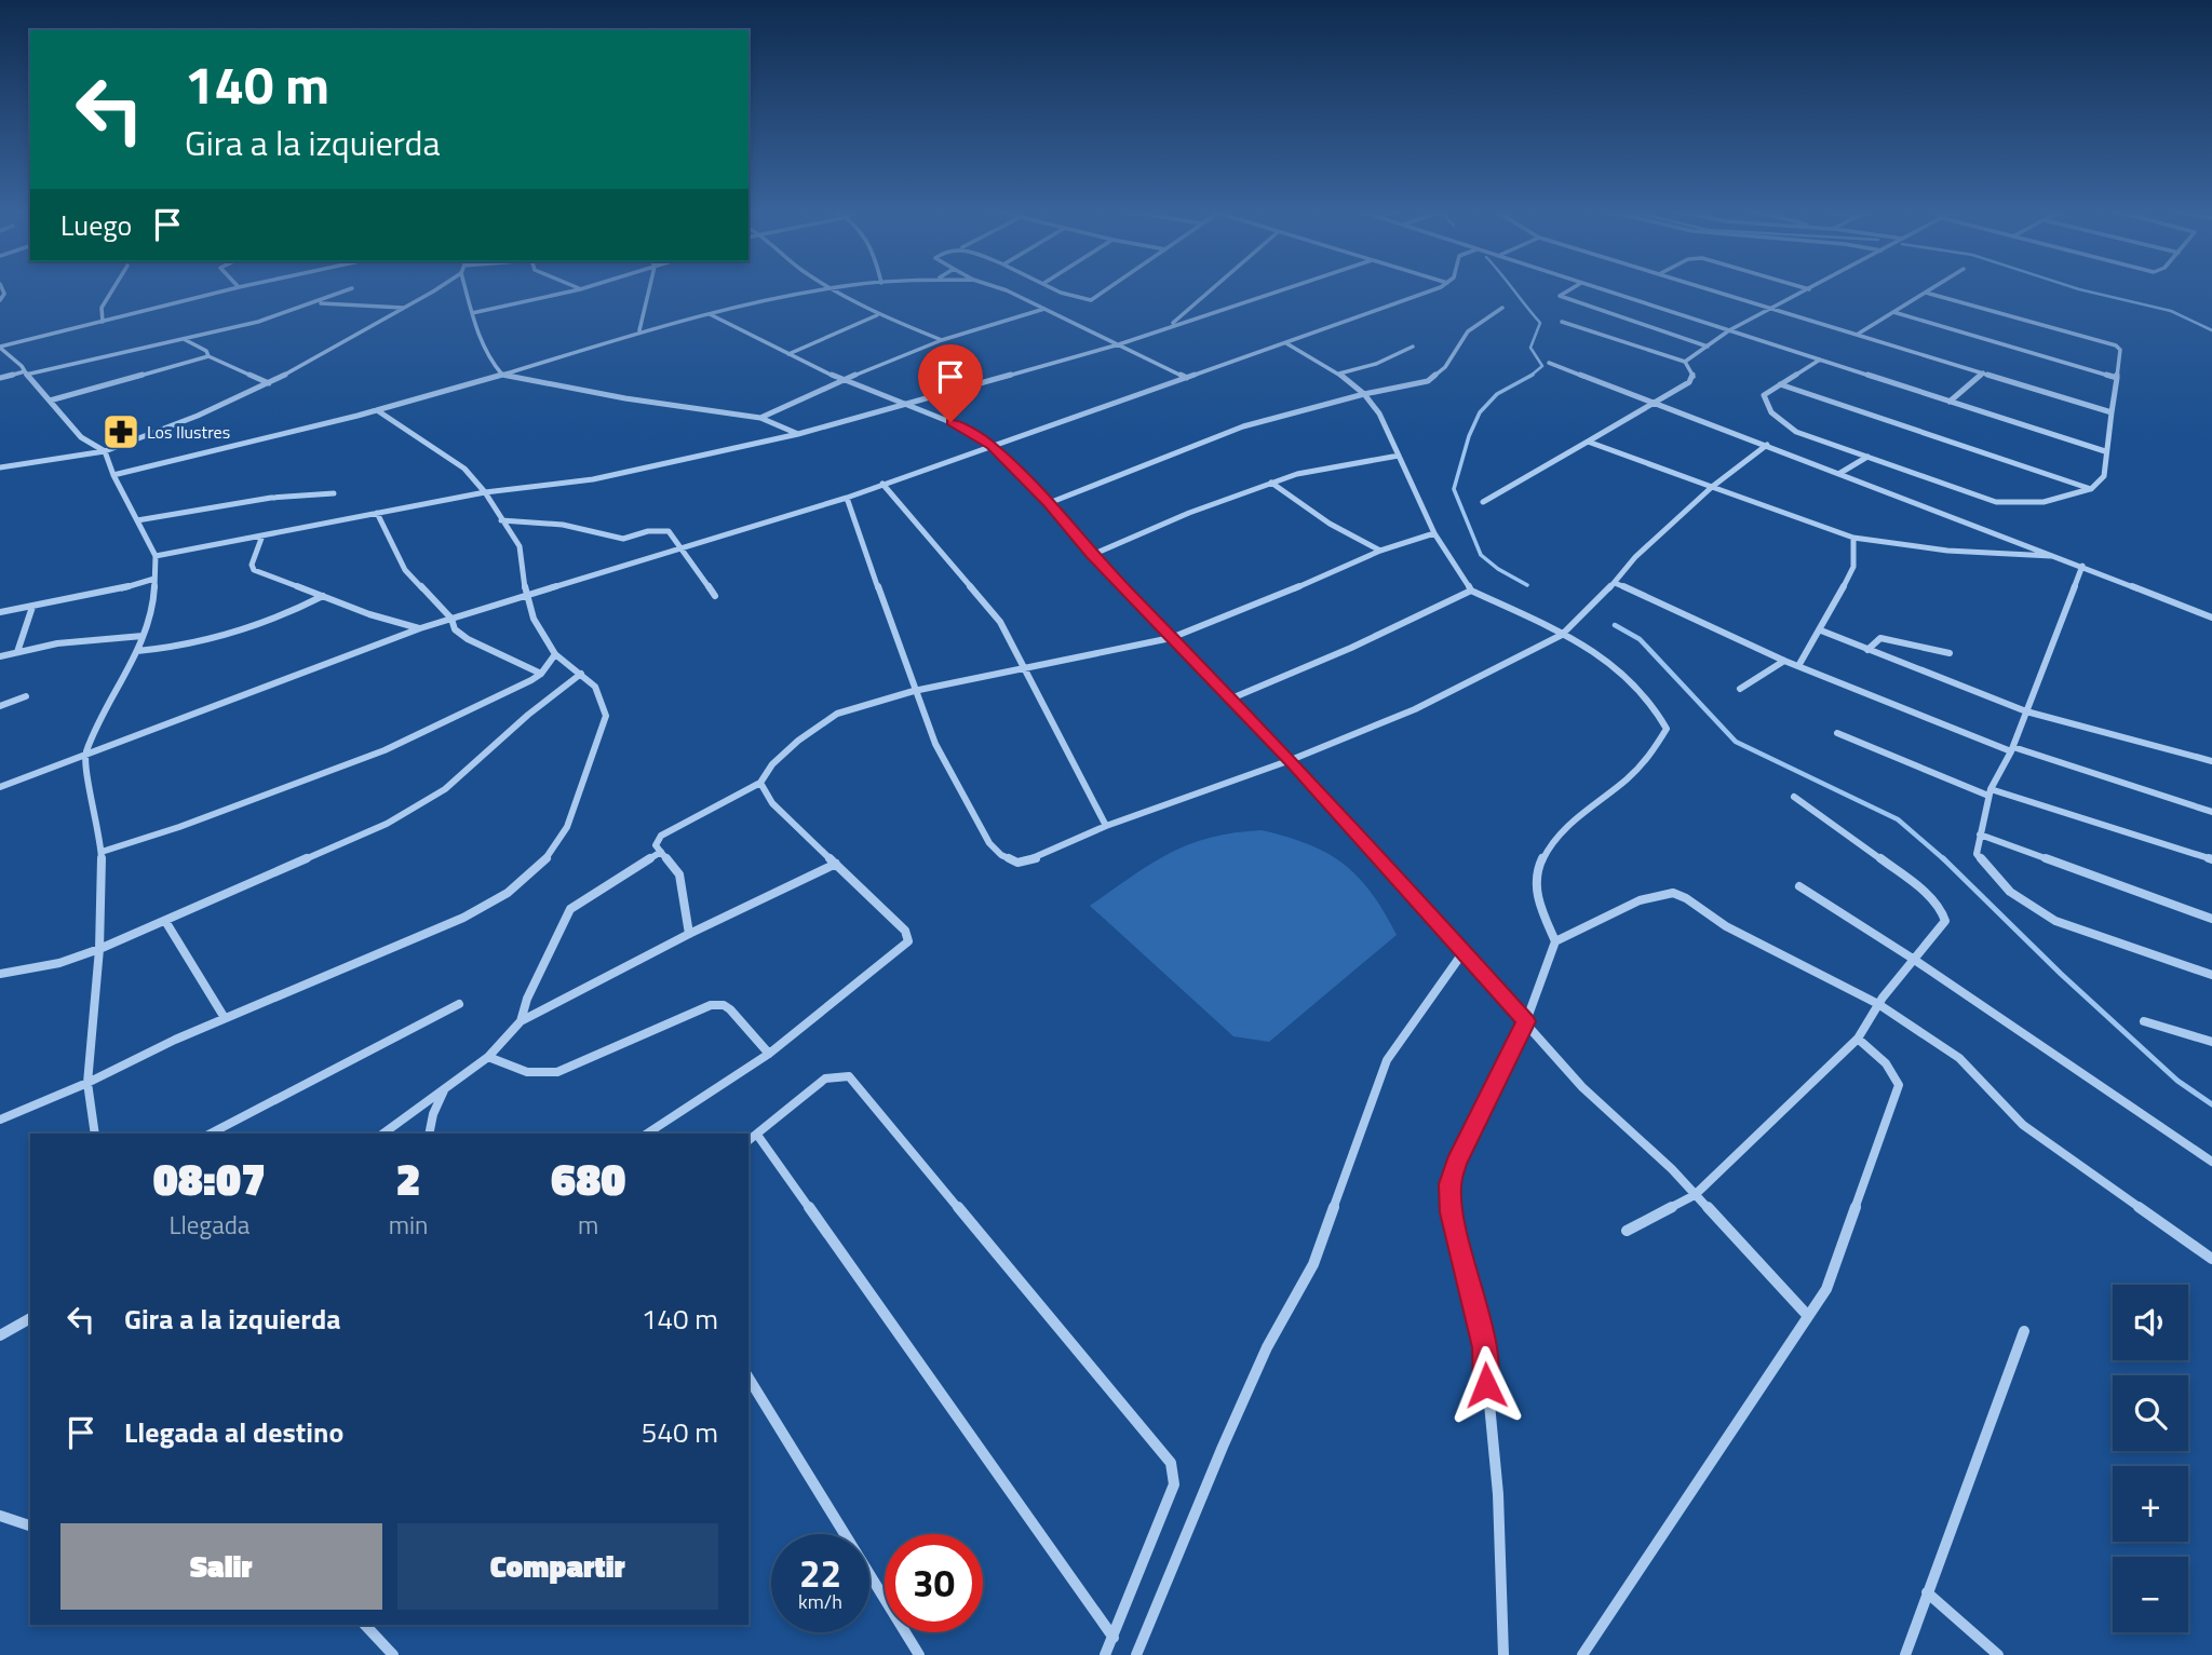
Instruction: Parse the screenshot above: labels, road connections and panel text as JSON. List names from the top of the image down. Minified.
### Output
{"places":{"pharmacy":["Los Ilustres"]},"page":{"turn":["140 m","Gira a la izquierda"],"then":"Luego","eta":["08:07","Llegada","2","min","680","m"],"list":[{"name":"Gira a la izquierda","value":"140 m"},{"name":"Llegada al destino","value":"540 m"}],"map_buttons":["+","−"],"buttons":["Salir","Compartir"],"speed":"22 km/h","limit":"30"}}
